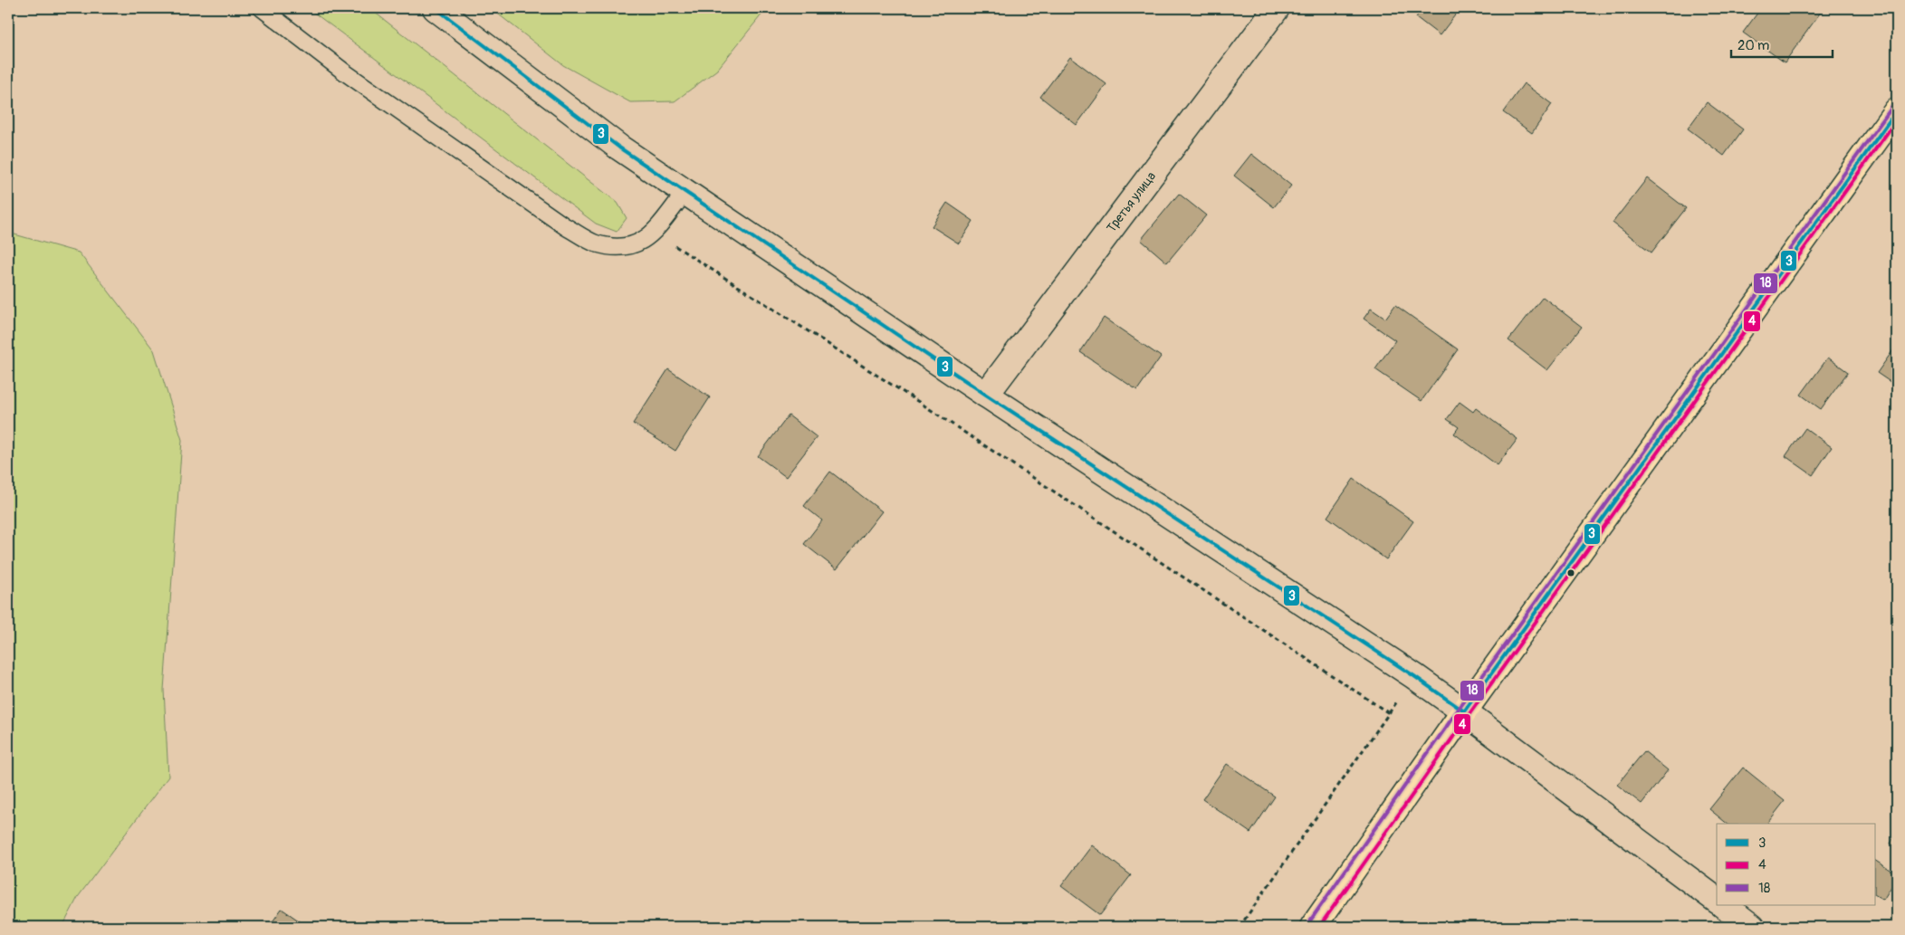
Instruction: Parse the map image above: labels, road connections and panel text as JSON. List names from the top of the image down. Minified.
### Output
{"streets":{"street":["Третья улица"]},"lines":["transit line 3","transit line 18","transit line 4"],"legend":["3","4","18"],"scale_bar":"20 m"}
